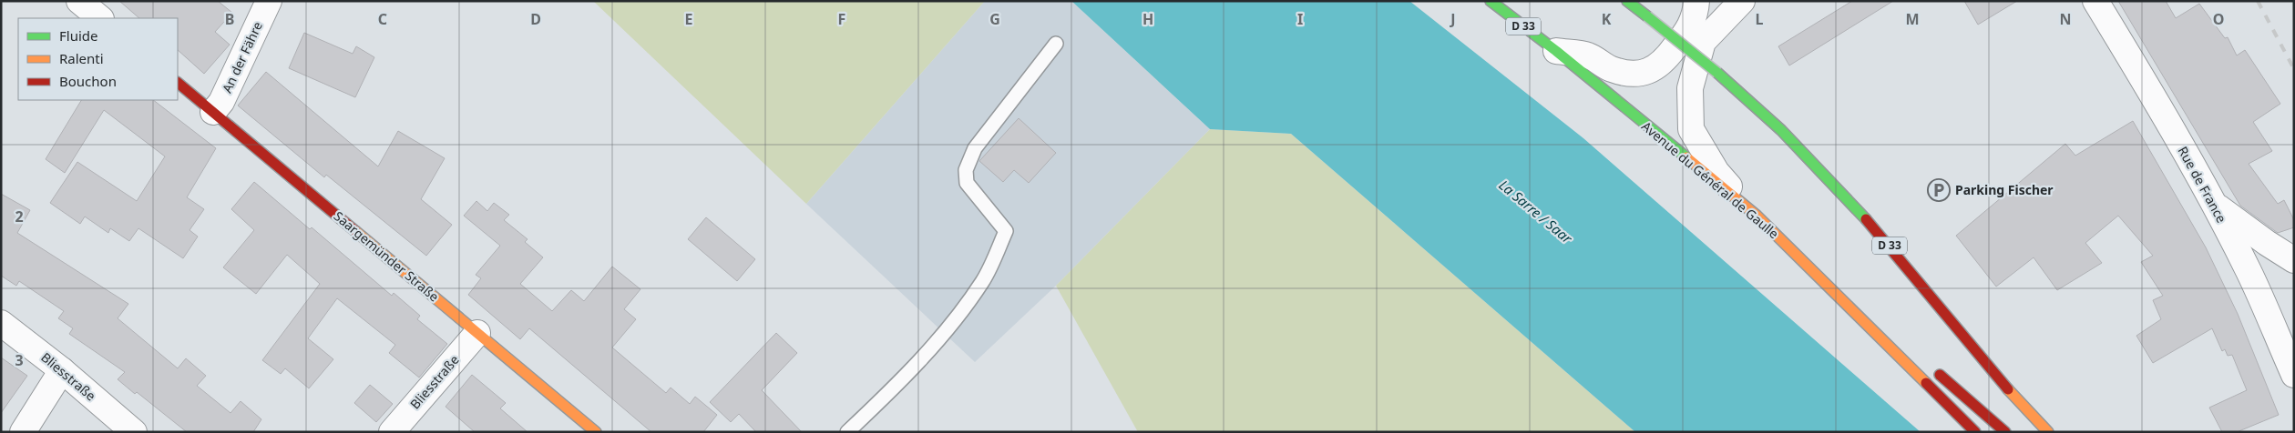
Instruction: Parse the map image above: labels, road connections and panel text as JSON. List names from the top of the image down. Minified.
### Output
{"streets":{"main road":["D 33","Avenue du Général de Gaulle","Saargemünder Straße"],"street":["An der Fähre","Rue de France","Bliesstraße"]},"crossings":[["An der Fähre","Saargemünder Straße"],["Saargemünder Straße","Bliesstraße"]],"water":["La Sarre / Saar"],"places":{"parking":["Parking Fischer"]},"legend":["Fluide","Ralenti","Bouchon"],"grid":{"columns":["B","C","D","E","F","G","H","I","J","K","L","M","N","O"],"rows":["2","3"]}}
